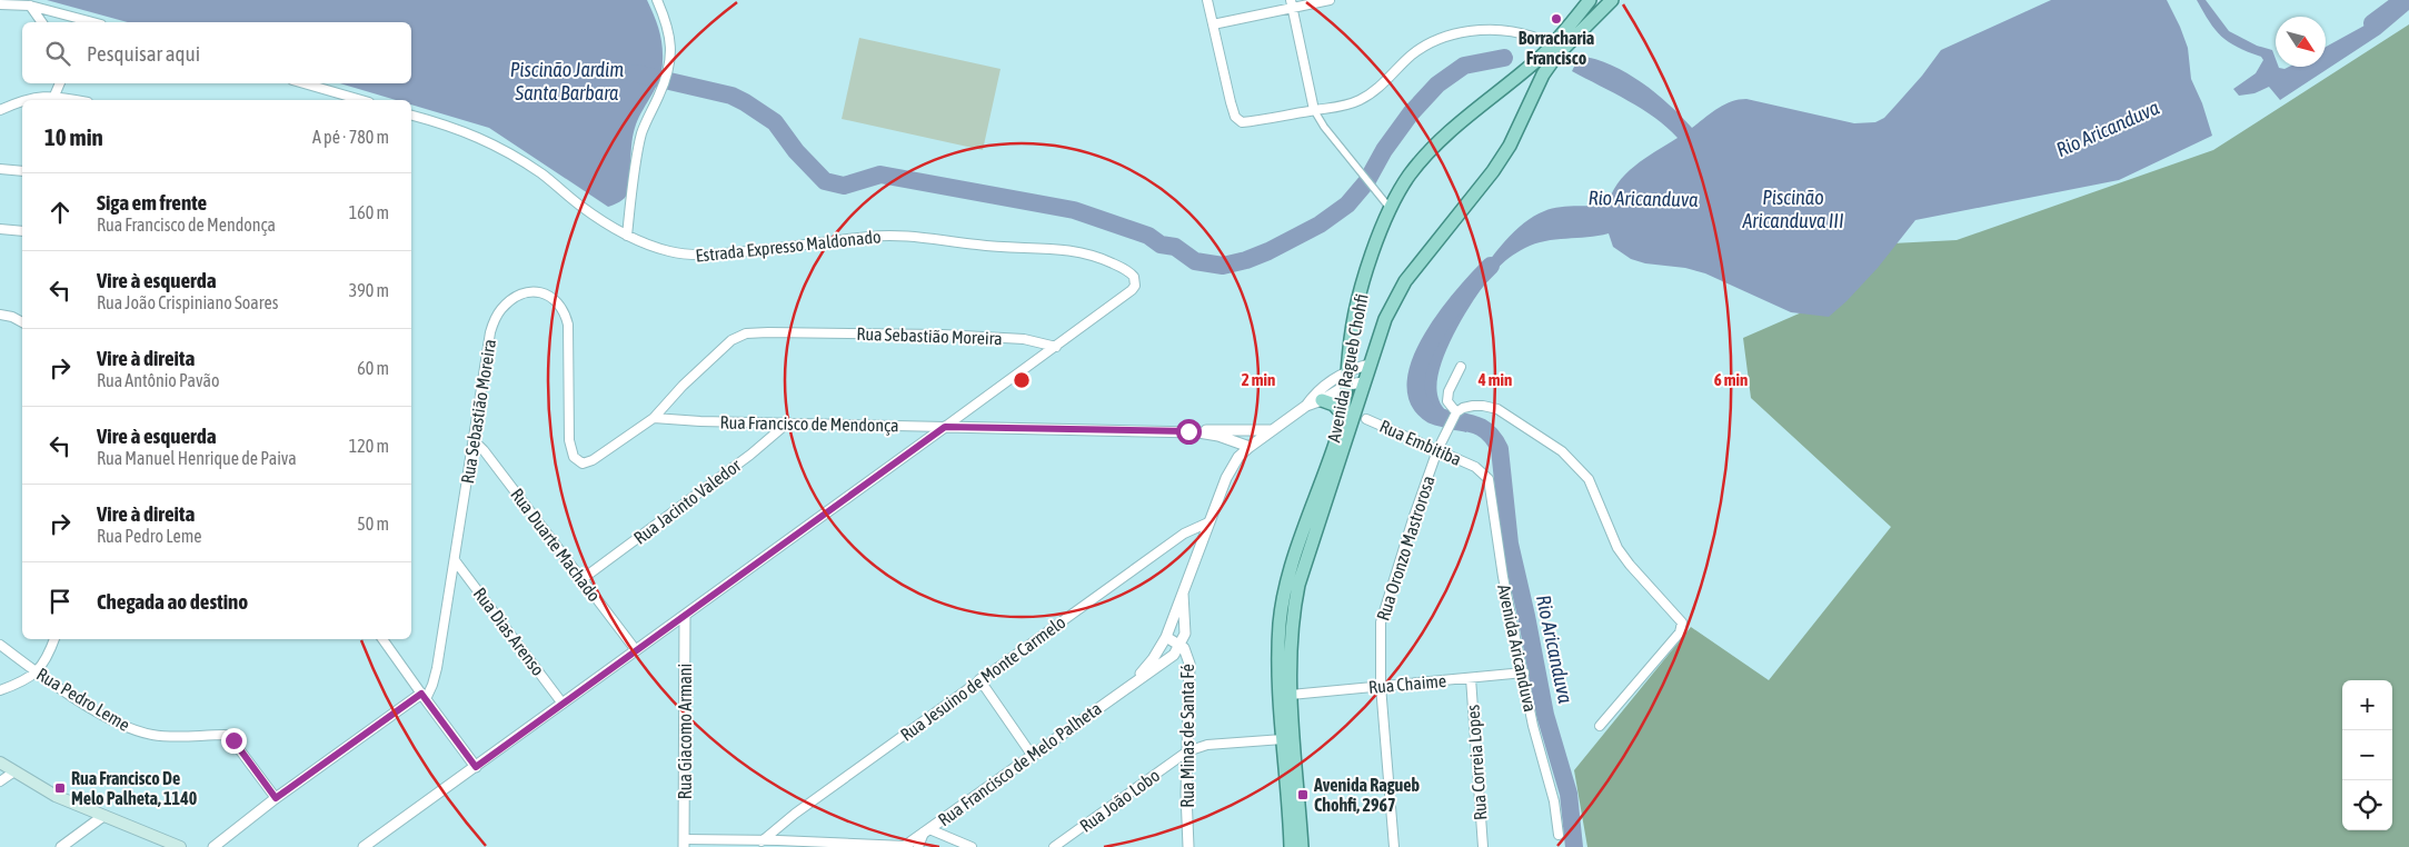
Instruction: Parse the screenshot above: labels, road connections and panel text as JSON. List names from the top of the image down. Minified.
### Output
{"streets":{"main road":["Avenida Ragueb Chohfi"],"street":["Estrada Expresso Maldonado","Rua Sebastião Moreira","Rua Francisco de Mendonça","Rua Embitiba","Rua Jacinto Valedor","Rua Duarte Machado","Rua Oronzo Mastrorosa","Rua Dias Arenso","Avenida Aricanduva","Rua Jesuino de Monte Carmelo","Rua Chaime","Rua Pedro Leme","Rua Giacomo Armani","Rua Minas de Santa Fé","Rua Correia Lopes","Rua Francisco de Melo Palheta","Rua João Lobo"]},"crossings":[["Estrada Expresso Maldonado","Rua Sebastião Moreira"],["Rua Sebastião Moreira","Rua Francisco de Mendonça"],["Rua Sebastião Moreira","Rua Duarte Machado"],["Rua Sebastião Moreira","Rua Dias Arenso"],["Avenida Ragueb Chohfi","Rua Chaime"],["Avenida Ragueb Chohfi","Rua Francisco de Melo Palheta"],["Avenida Ragueb Chohfi","Rua João Lobo"],["Rua Francisco de Mendonça","Rua Jacinto Valedor"],["Rua Francisco de Mendonça","Rua Francisco de Melo Palheta"],["Rua Embitiba","Rua Oronzo Mastrorosa"],["Rua Embitiba","Avenida Aricanduva"],["Rua Jacinto Valedor","Rua Duarte Machado"],["Rua Oronzo Mastrorosa","Rua Chaime"],["Avenida Aricanduva","Rua Chaime"],["Rua Jesuino de Monte Carmelo","Rua Francisco de Melo Palheta"],["Rua Chaime","Rua Correia Lopes"],["Rua Minas de Santa Fé","Rua Francisco de Melo Palheta"],["Rua Minas de Santa Fé","Rua João Lobo"]],"water":["Piscinão Jardim Santa Barbara","Rio Aricanduva","Piscinão Aricanduva III"],"places":{"other":["Borracharia Francisco"],"transit":["Rua Francisco De Melo Palheta, 1140","Avenida Ragueb Chohfi, 2967"]},"north":"bottom right","page":{"search":"Pesquisar aqui","heading":["10 min","A pé · 780 m"],"list":[["Siga em frente","Rua Francisco de Mendonça","160 m"],["Vire à esquerda","Rua João Crispiniano Soares","390 m"],["Vire à direita","Rua Antônio Pavão","60 m"],["Vire à esquerda","Rua Manuel Henrique de Paiva","120 m"],["Vire à direita","Rua Pedro Leme","50 m"],"Chegada ao destino"],"map_buttons":["+","−"]},"rings":["2 min","4 min","6 min"]}
